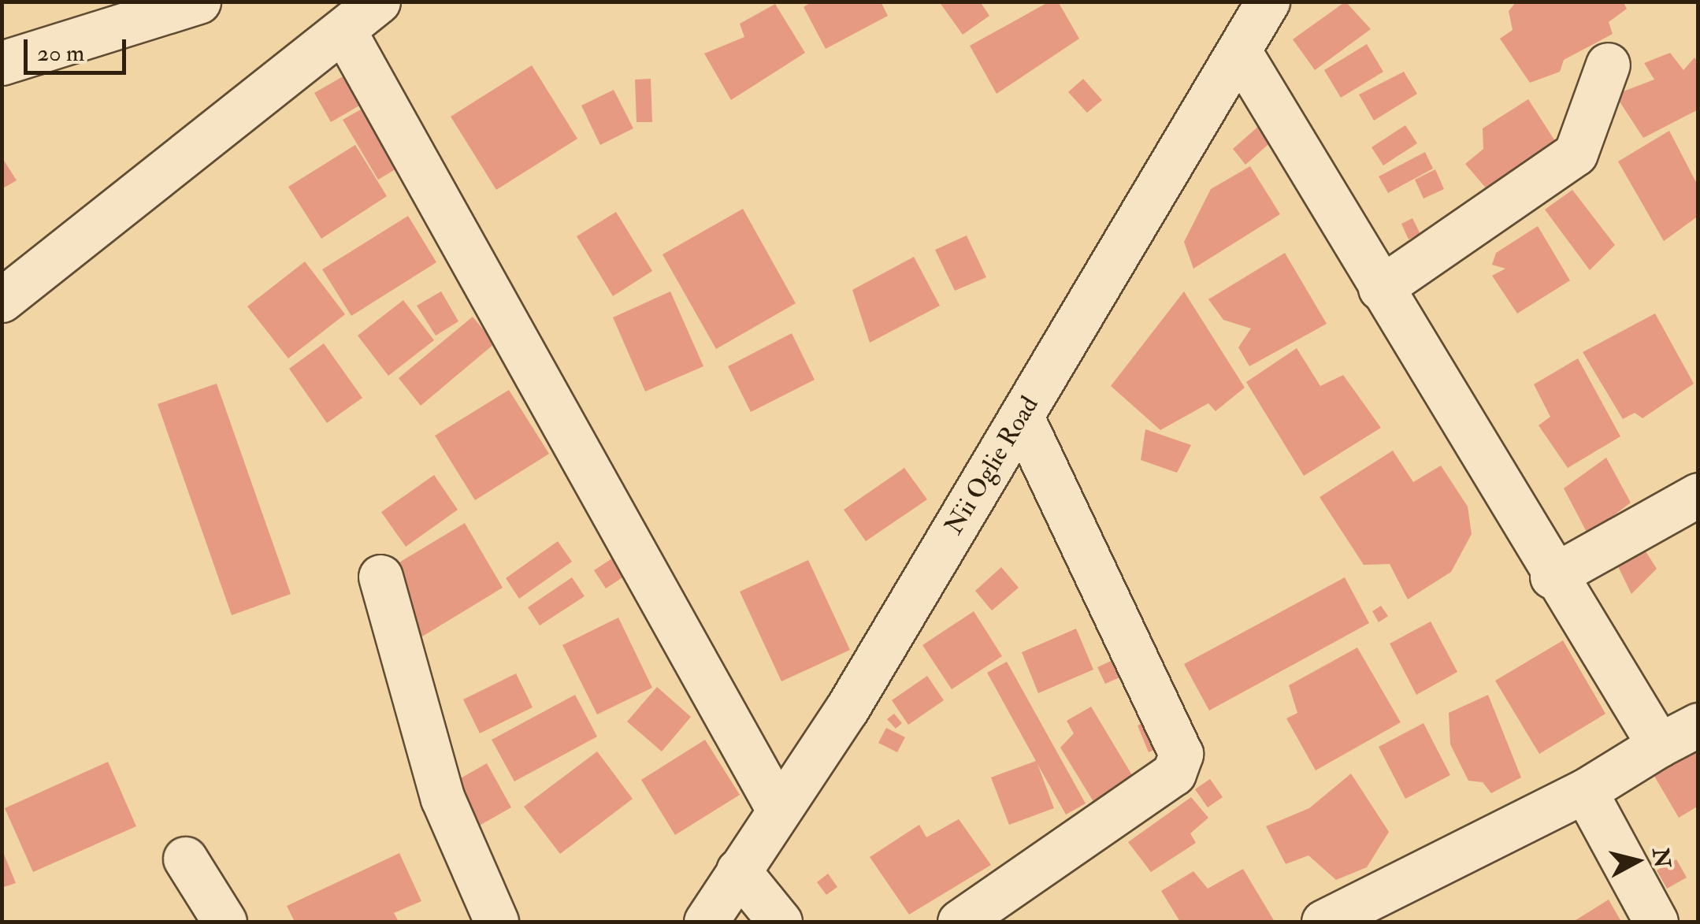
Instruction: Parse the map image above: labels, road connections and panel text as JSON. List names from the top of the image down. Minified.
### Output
{"streets":{"street":["Nii Oglie Road"]},"scale_bar":"20 m","north":"right"}
